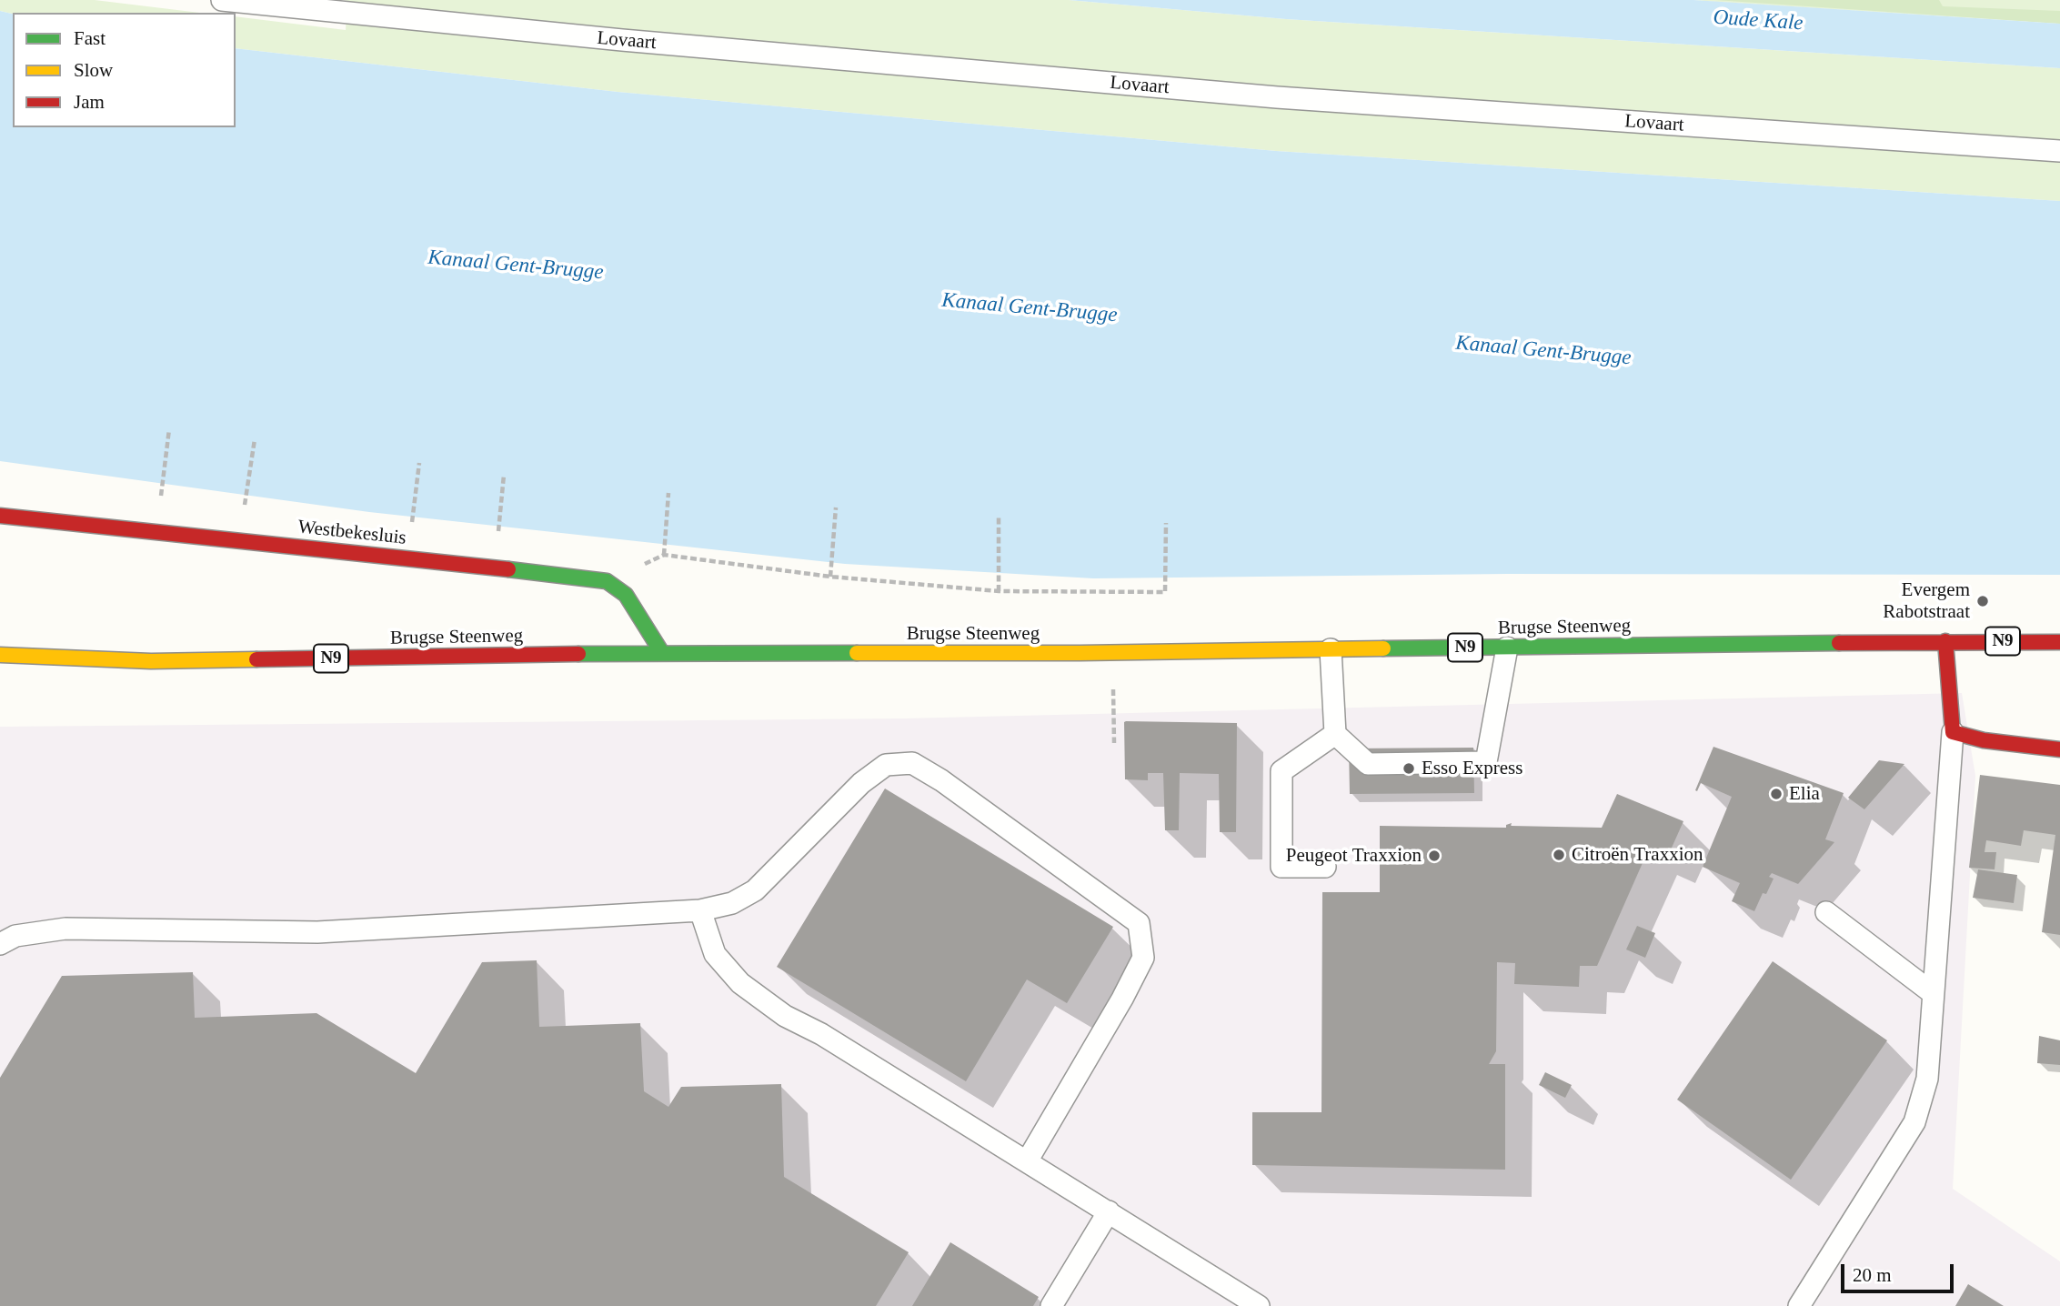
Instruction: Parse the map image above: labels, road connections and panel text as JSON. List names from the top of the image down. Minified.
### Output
{"streets":{"main road":["Westbekesluis","Brugse Steenweg","N9"],"lane":["Lovaart"]},"water":["Oude Kale","Kanaal Gent-Brugge"],"places":["Evergem Rabotstraat","Esso Express","Elia","Citroën Traxxion","Peugeot Traxxion"],"legend":["Fast","Slow","Jam"],"scale_bar":"20 m"}
